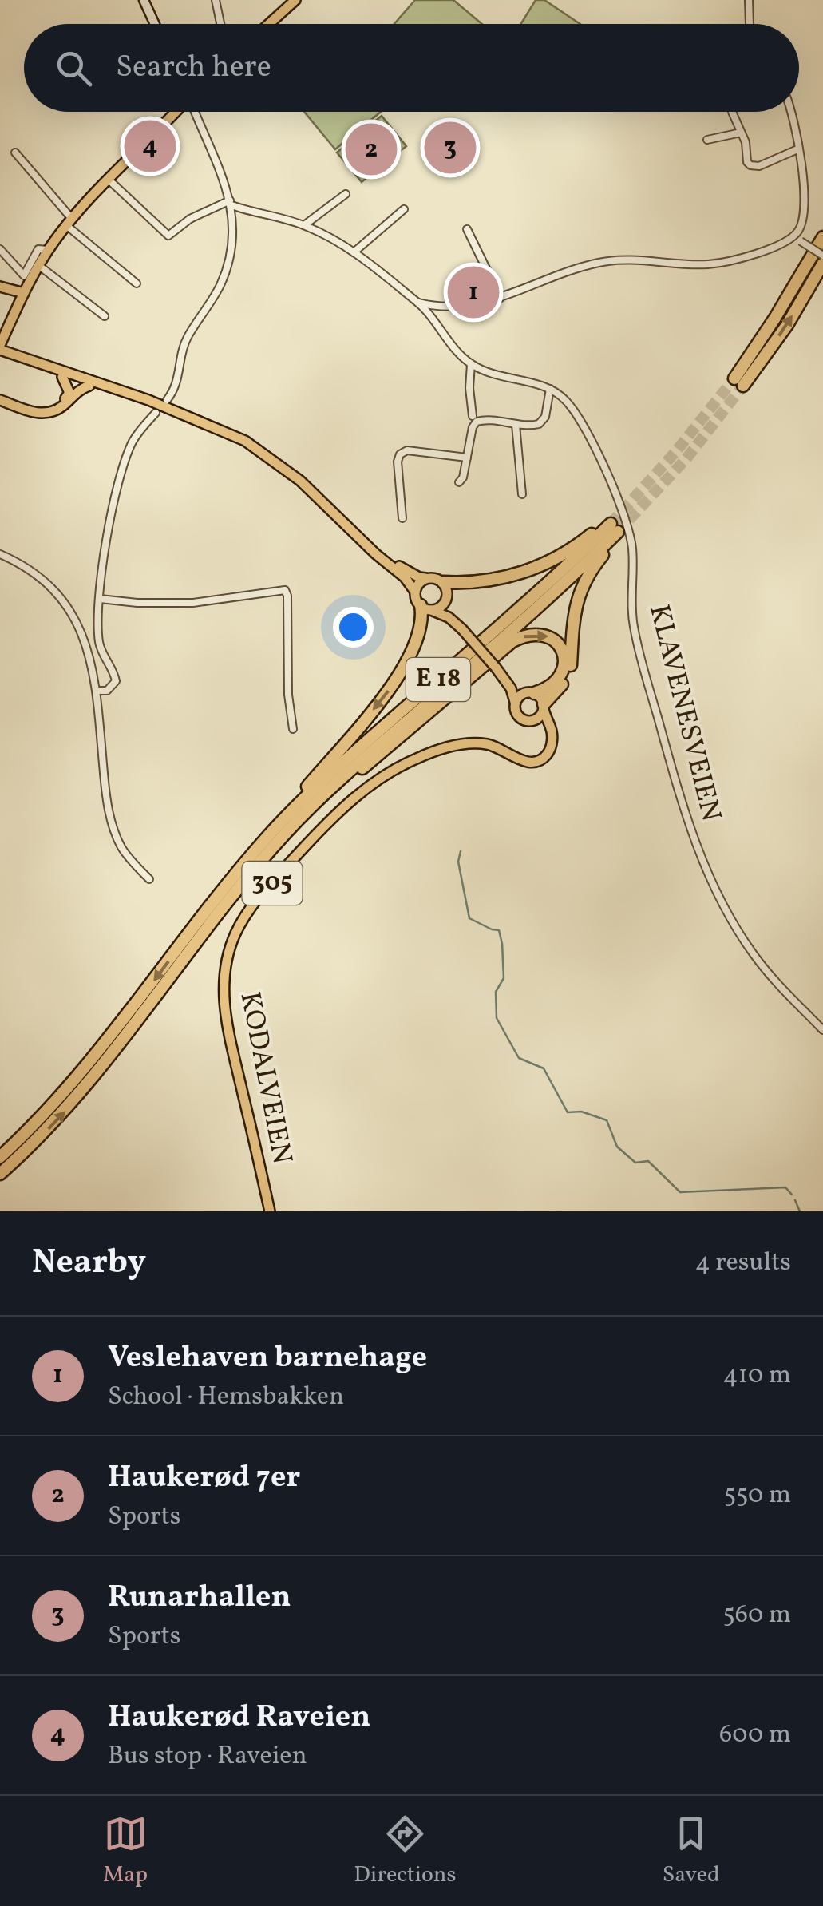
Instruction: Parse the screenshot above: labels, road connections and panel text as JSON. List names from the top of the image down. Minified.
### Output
{"streets":{"highway":["E 18"],"main road":["305","KODALVEIEN"],"street":["KLAVENESVEIEN"]},"page":{"search":"Search here","pins":["4","3","2","1"],"heading":["Nearby","4 results"],"list":[{"mark":"1","name":"Veslehaven barnehage","note":"School · Hemsbakken","value":"410 m"},{"mark":"2","name":"Haukerød 7er","note":"Sports","value":"550 m"},{"mark":"3","name":"Runarhallen","note":"Sports","value":"560 m"},{"mark":"4","name":"Haukerød Raveien","note":"Bus stop · Raveien","value":"600 m"}],"nav":["Map","Directions","Saved"]}}
